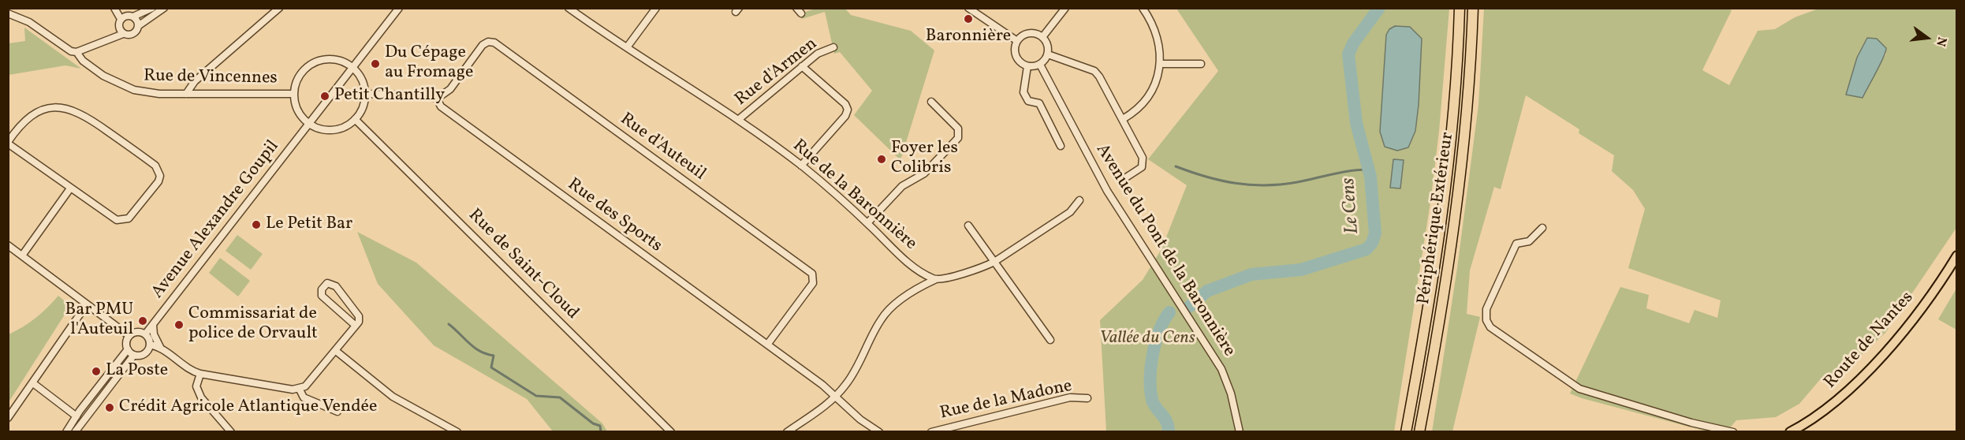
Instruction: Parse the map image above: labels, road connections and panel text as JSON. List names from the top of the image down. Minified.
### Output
{"streets":{"highway":["Périphérique Extérieur"],"main road":["Route de Nantes"],"street":["Rue d'Armen","Rue de Vincennes","Rue d'Auteuil","Rue de la Baronnière","Rue des Sports","Avenue Alexandre Goupil","Avenue du Pont de la Baronnière","Rue de Saint-Cloud","Rue de la Madone"]},"crossings":[["Rue d'Armen","Rue de la Baronnière"],["Rue d'Auteuil","Rue des Sports"]],"water":["Le Cens"],"parks":["Vallée du Cens"],"places":["Baronnière","Du Cépage au Fromage","Petit Chantilly","Foyer les Colibris","Le Petit Bar","Bar PMU l'Auteuil","Commissariat de police de Orvault","La Poste","Crédit Agricole Atlantique Vendée"],"north":"right"}
